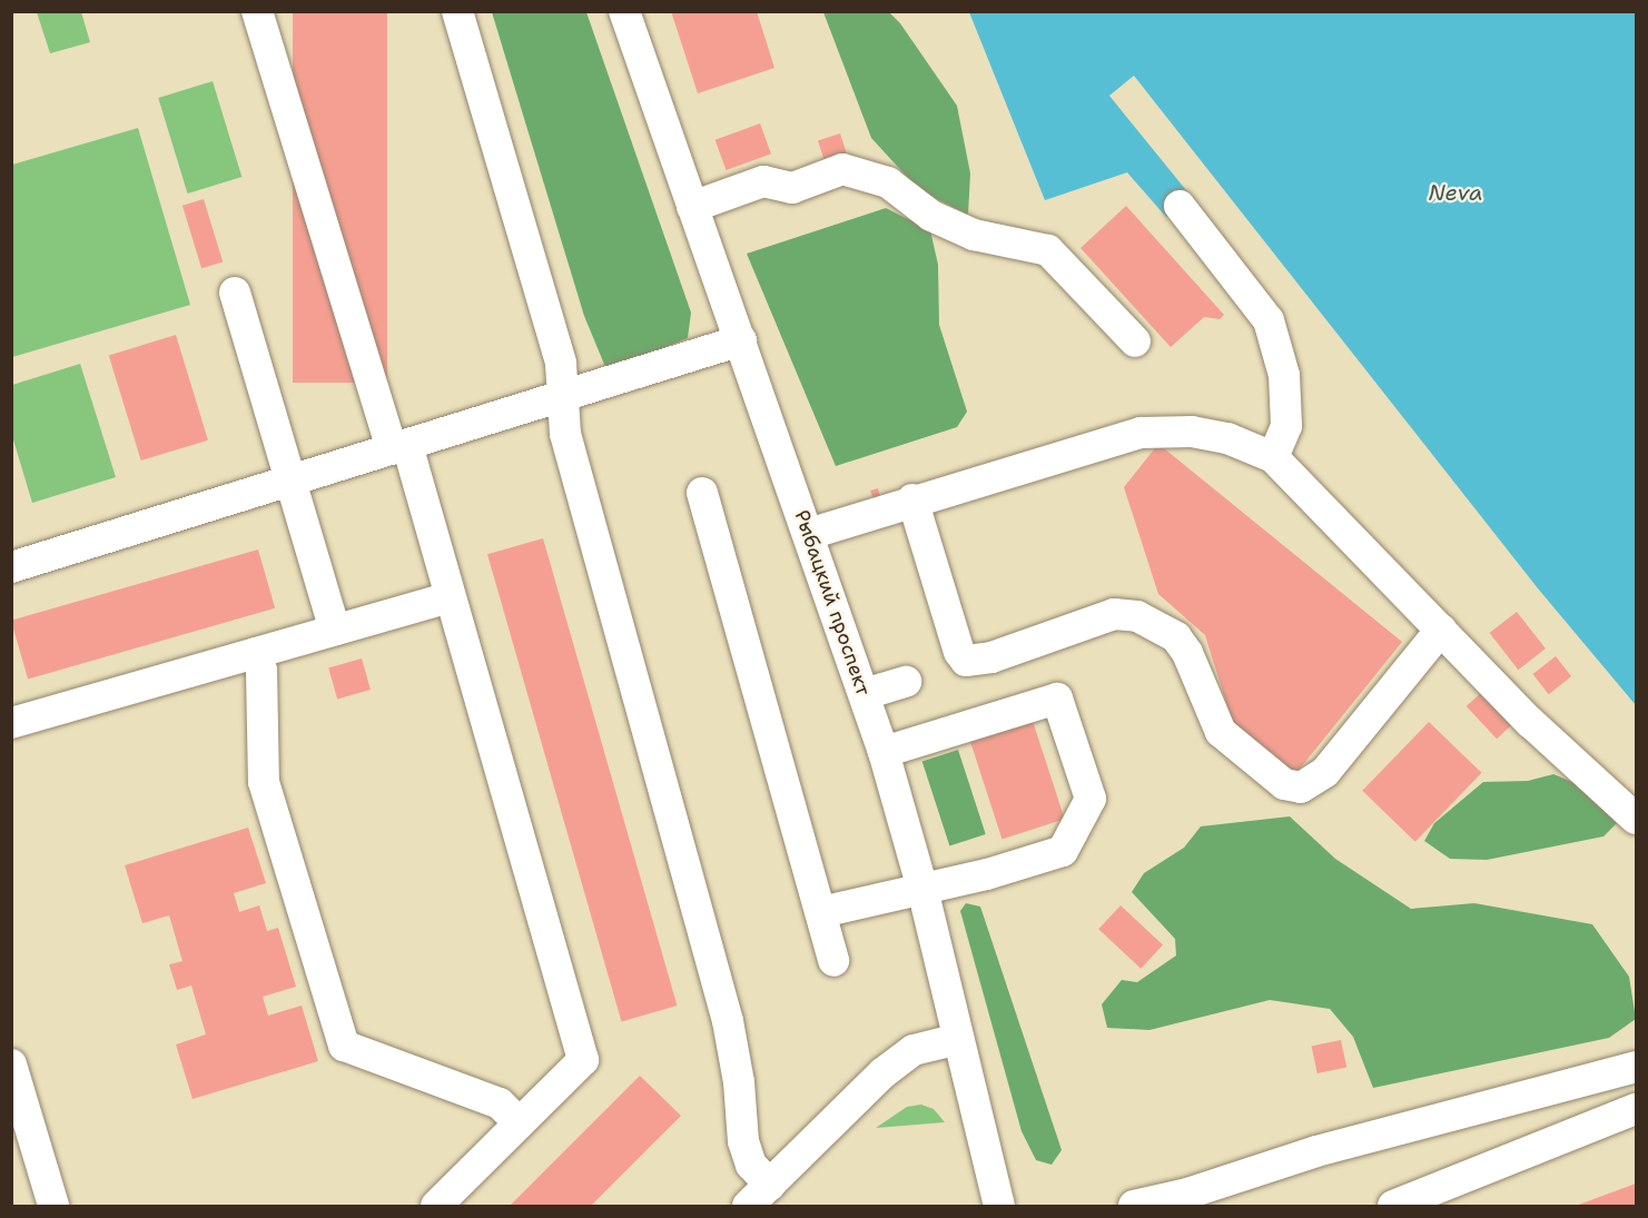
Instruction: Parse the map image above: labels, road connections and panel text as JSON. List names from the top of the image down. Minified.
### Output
{"streets":{"street":["Рыбацкий проспект"]},"water":["Neva"]}
